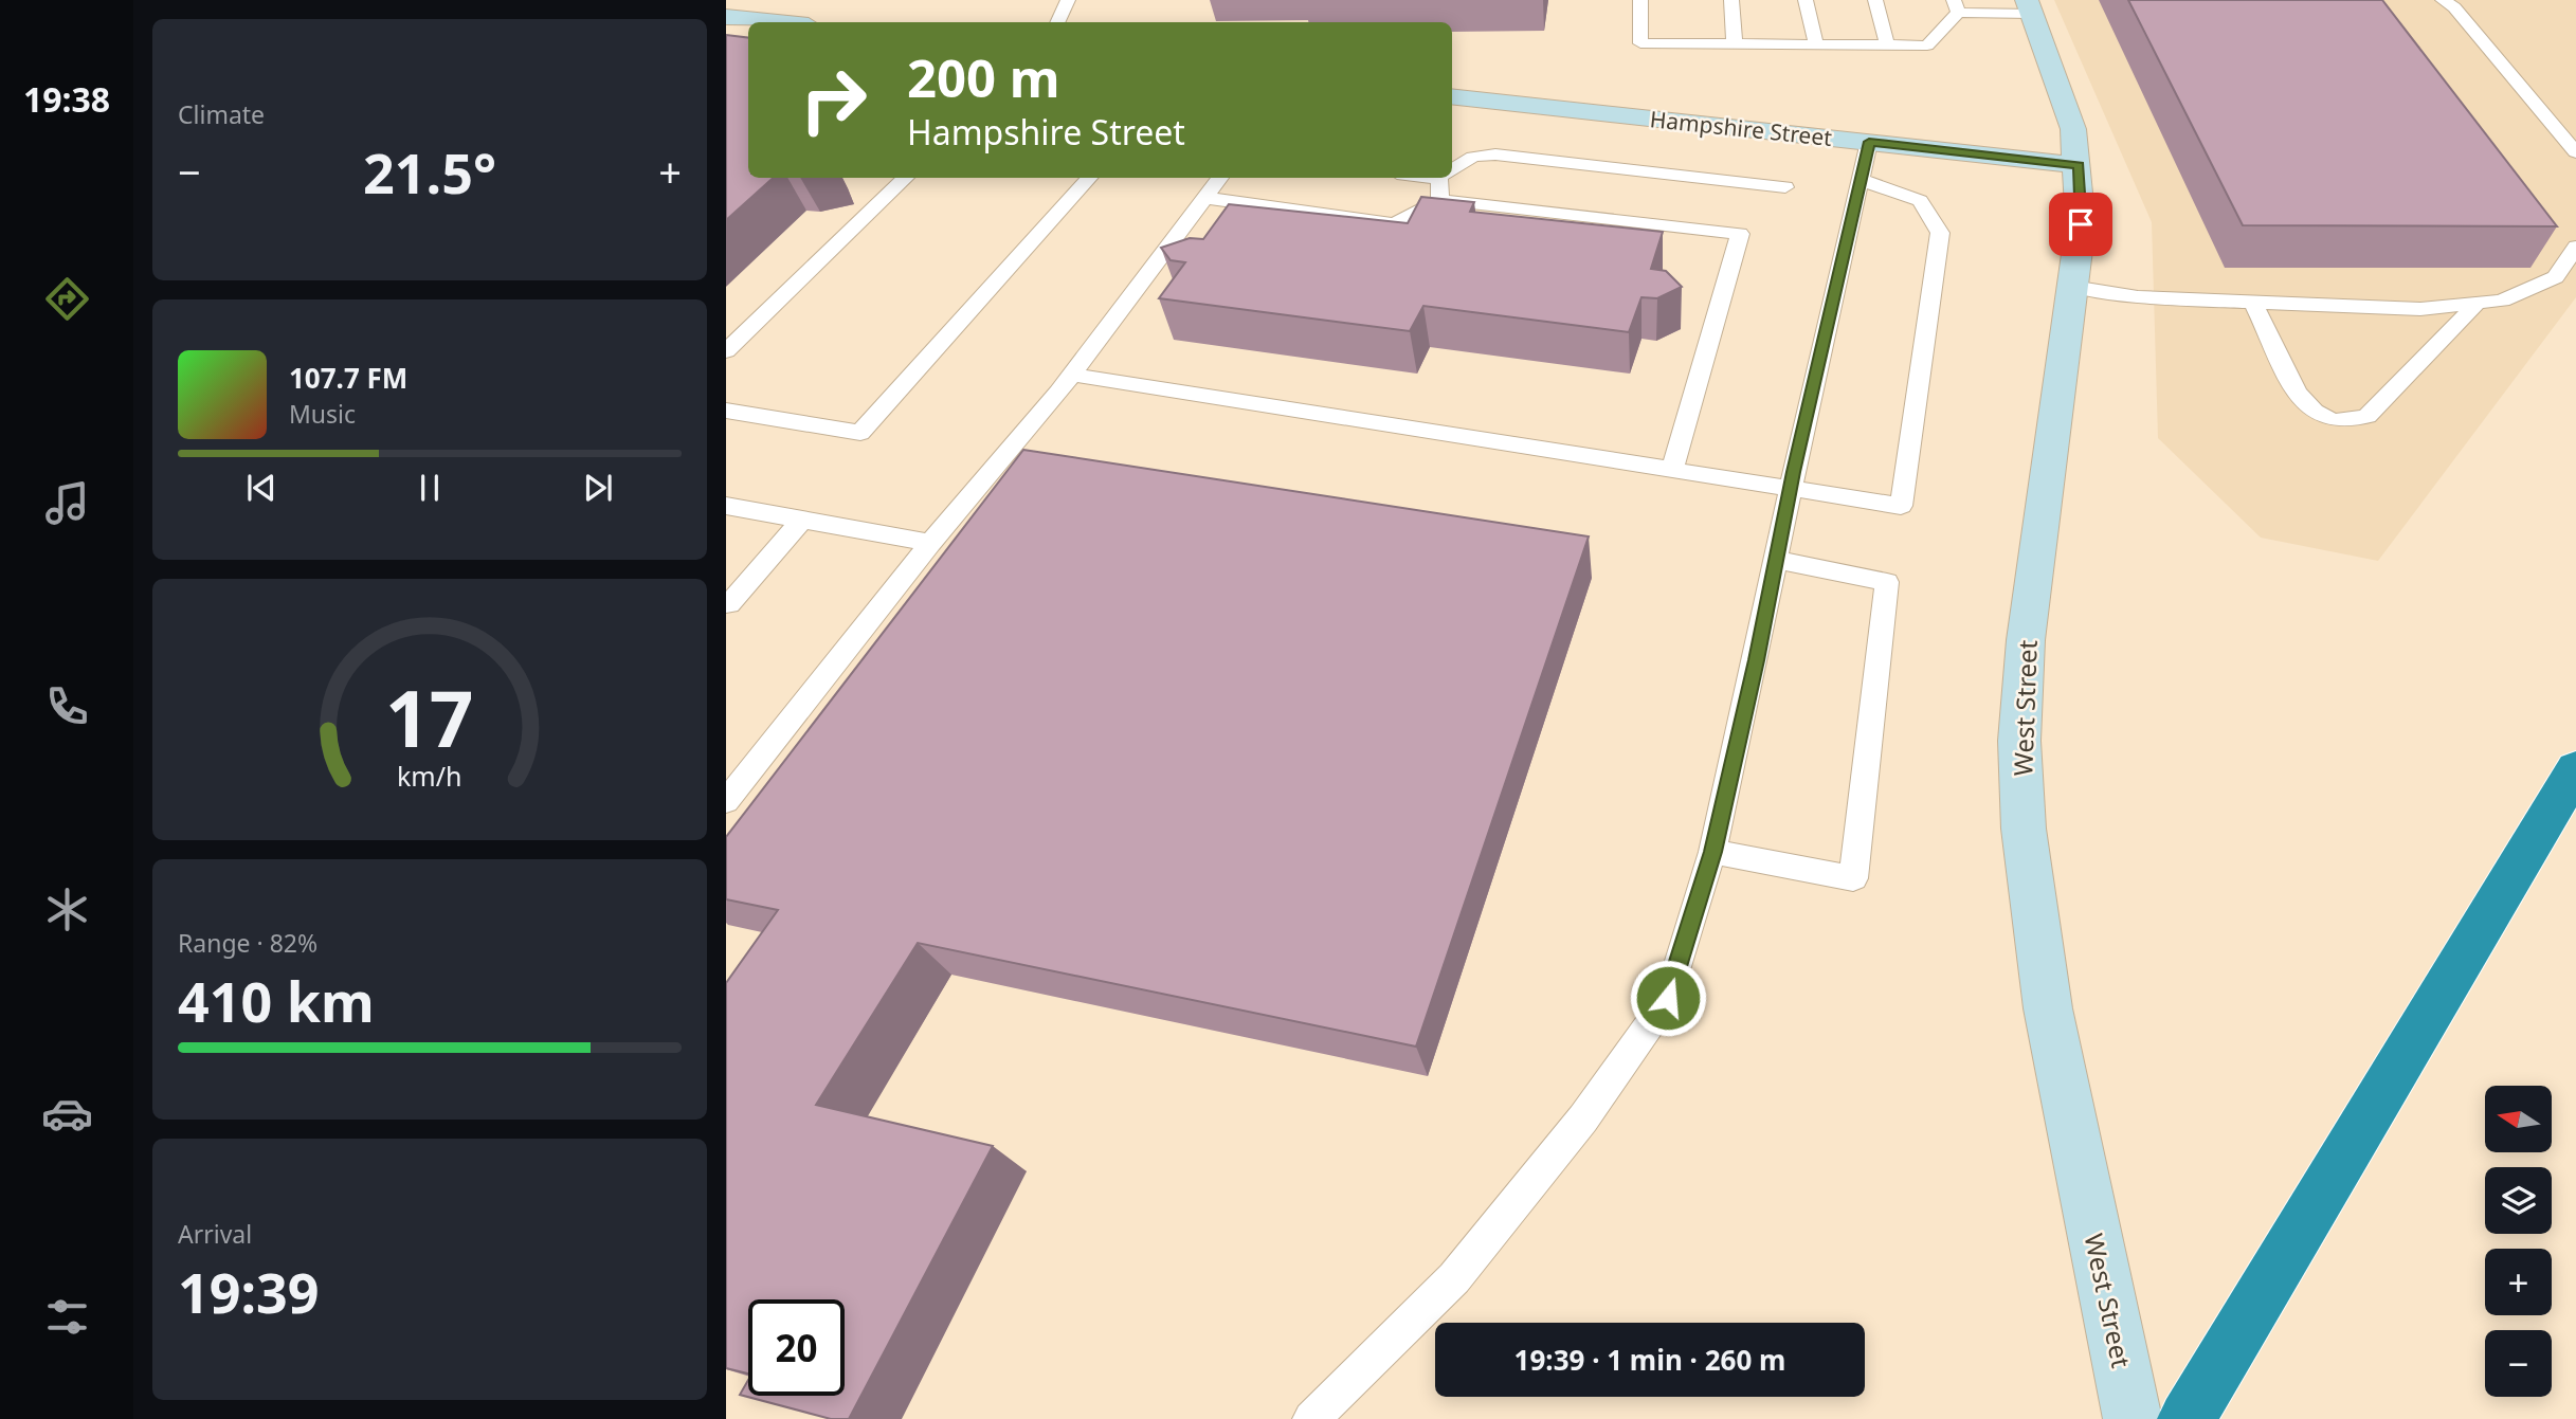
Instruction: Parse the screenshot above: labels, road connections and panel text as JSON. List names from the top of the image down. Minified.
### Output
{"streets":{"street":["Hampshire Street","West Street"]},"crossings":[["Hampshire Street","West Street"]],"north":"left","page":{"tabs":"19:38","tile":["Climate",["Range · 82%","410 km"],["Arrival","19:39"]],"turn":["200 m","Hampshire Street"],"heat":["−","21.5°","+"],"song":["107.7 FM","Music"],"map_buttons":["+","−"],"limit":"20","trip":"19:39 · 1 min · 260 m","gauge":["17","km/h"]}}
